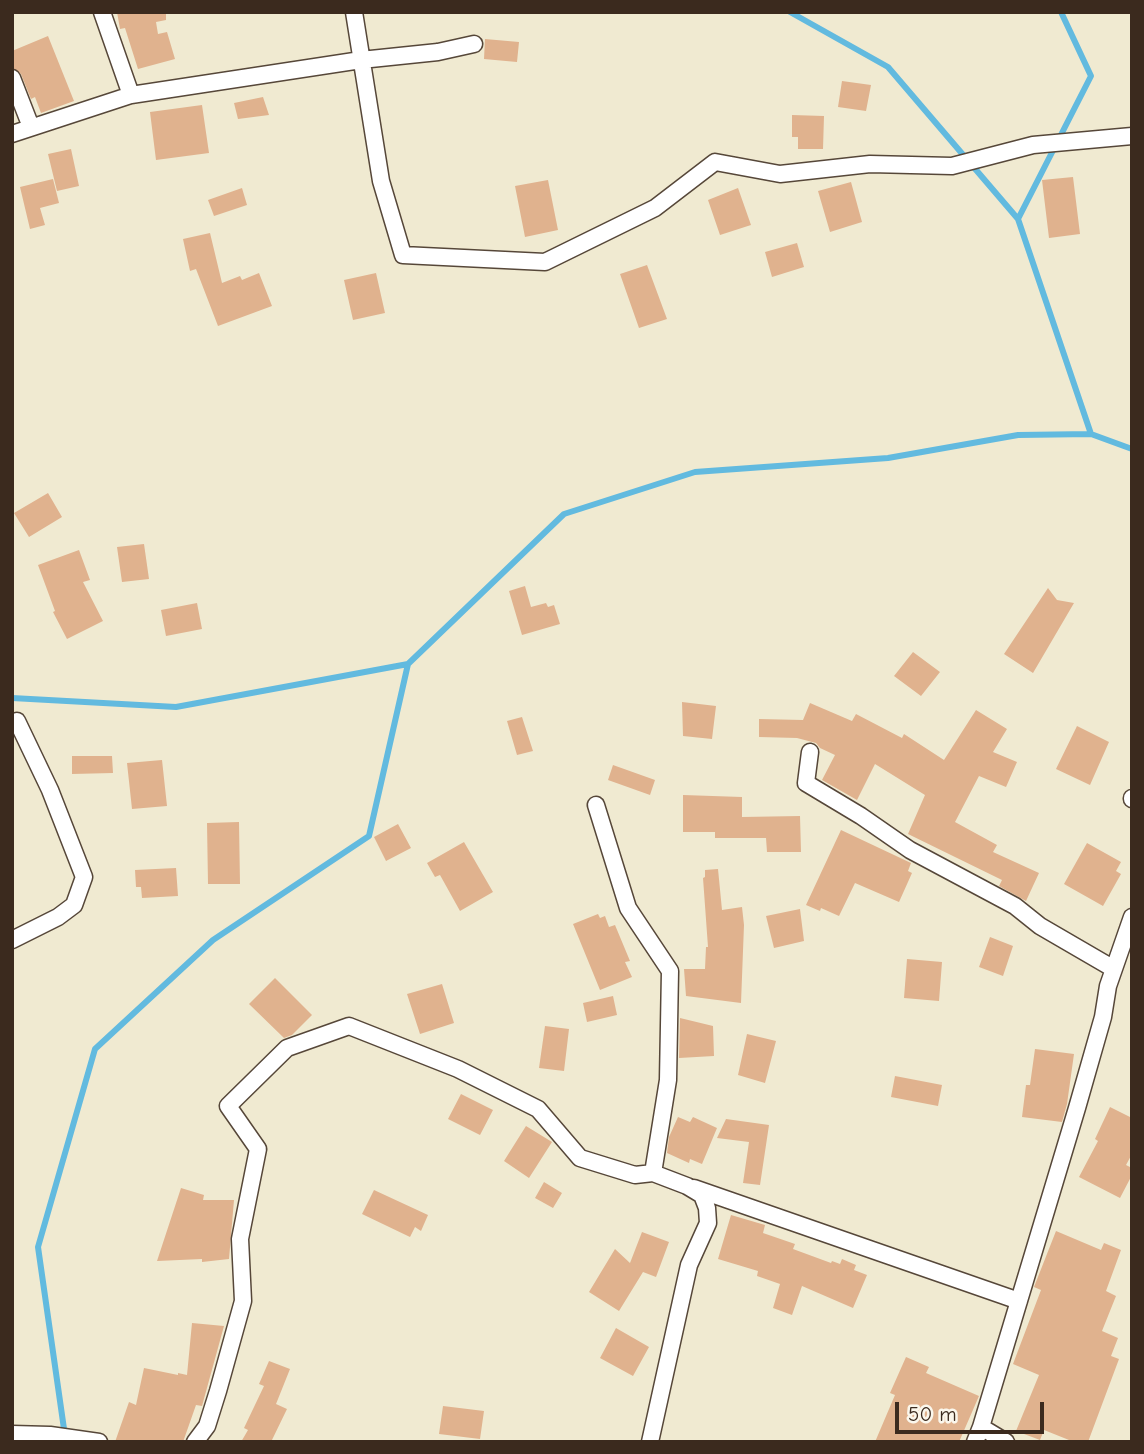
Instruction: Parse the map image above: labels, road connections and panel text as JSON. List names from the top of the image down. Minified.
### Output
{"scale_bar":"50 m"}
